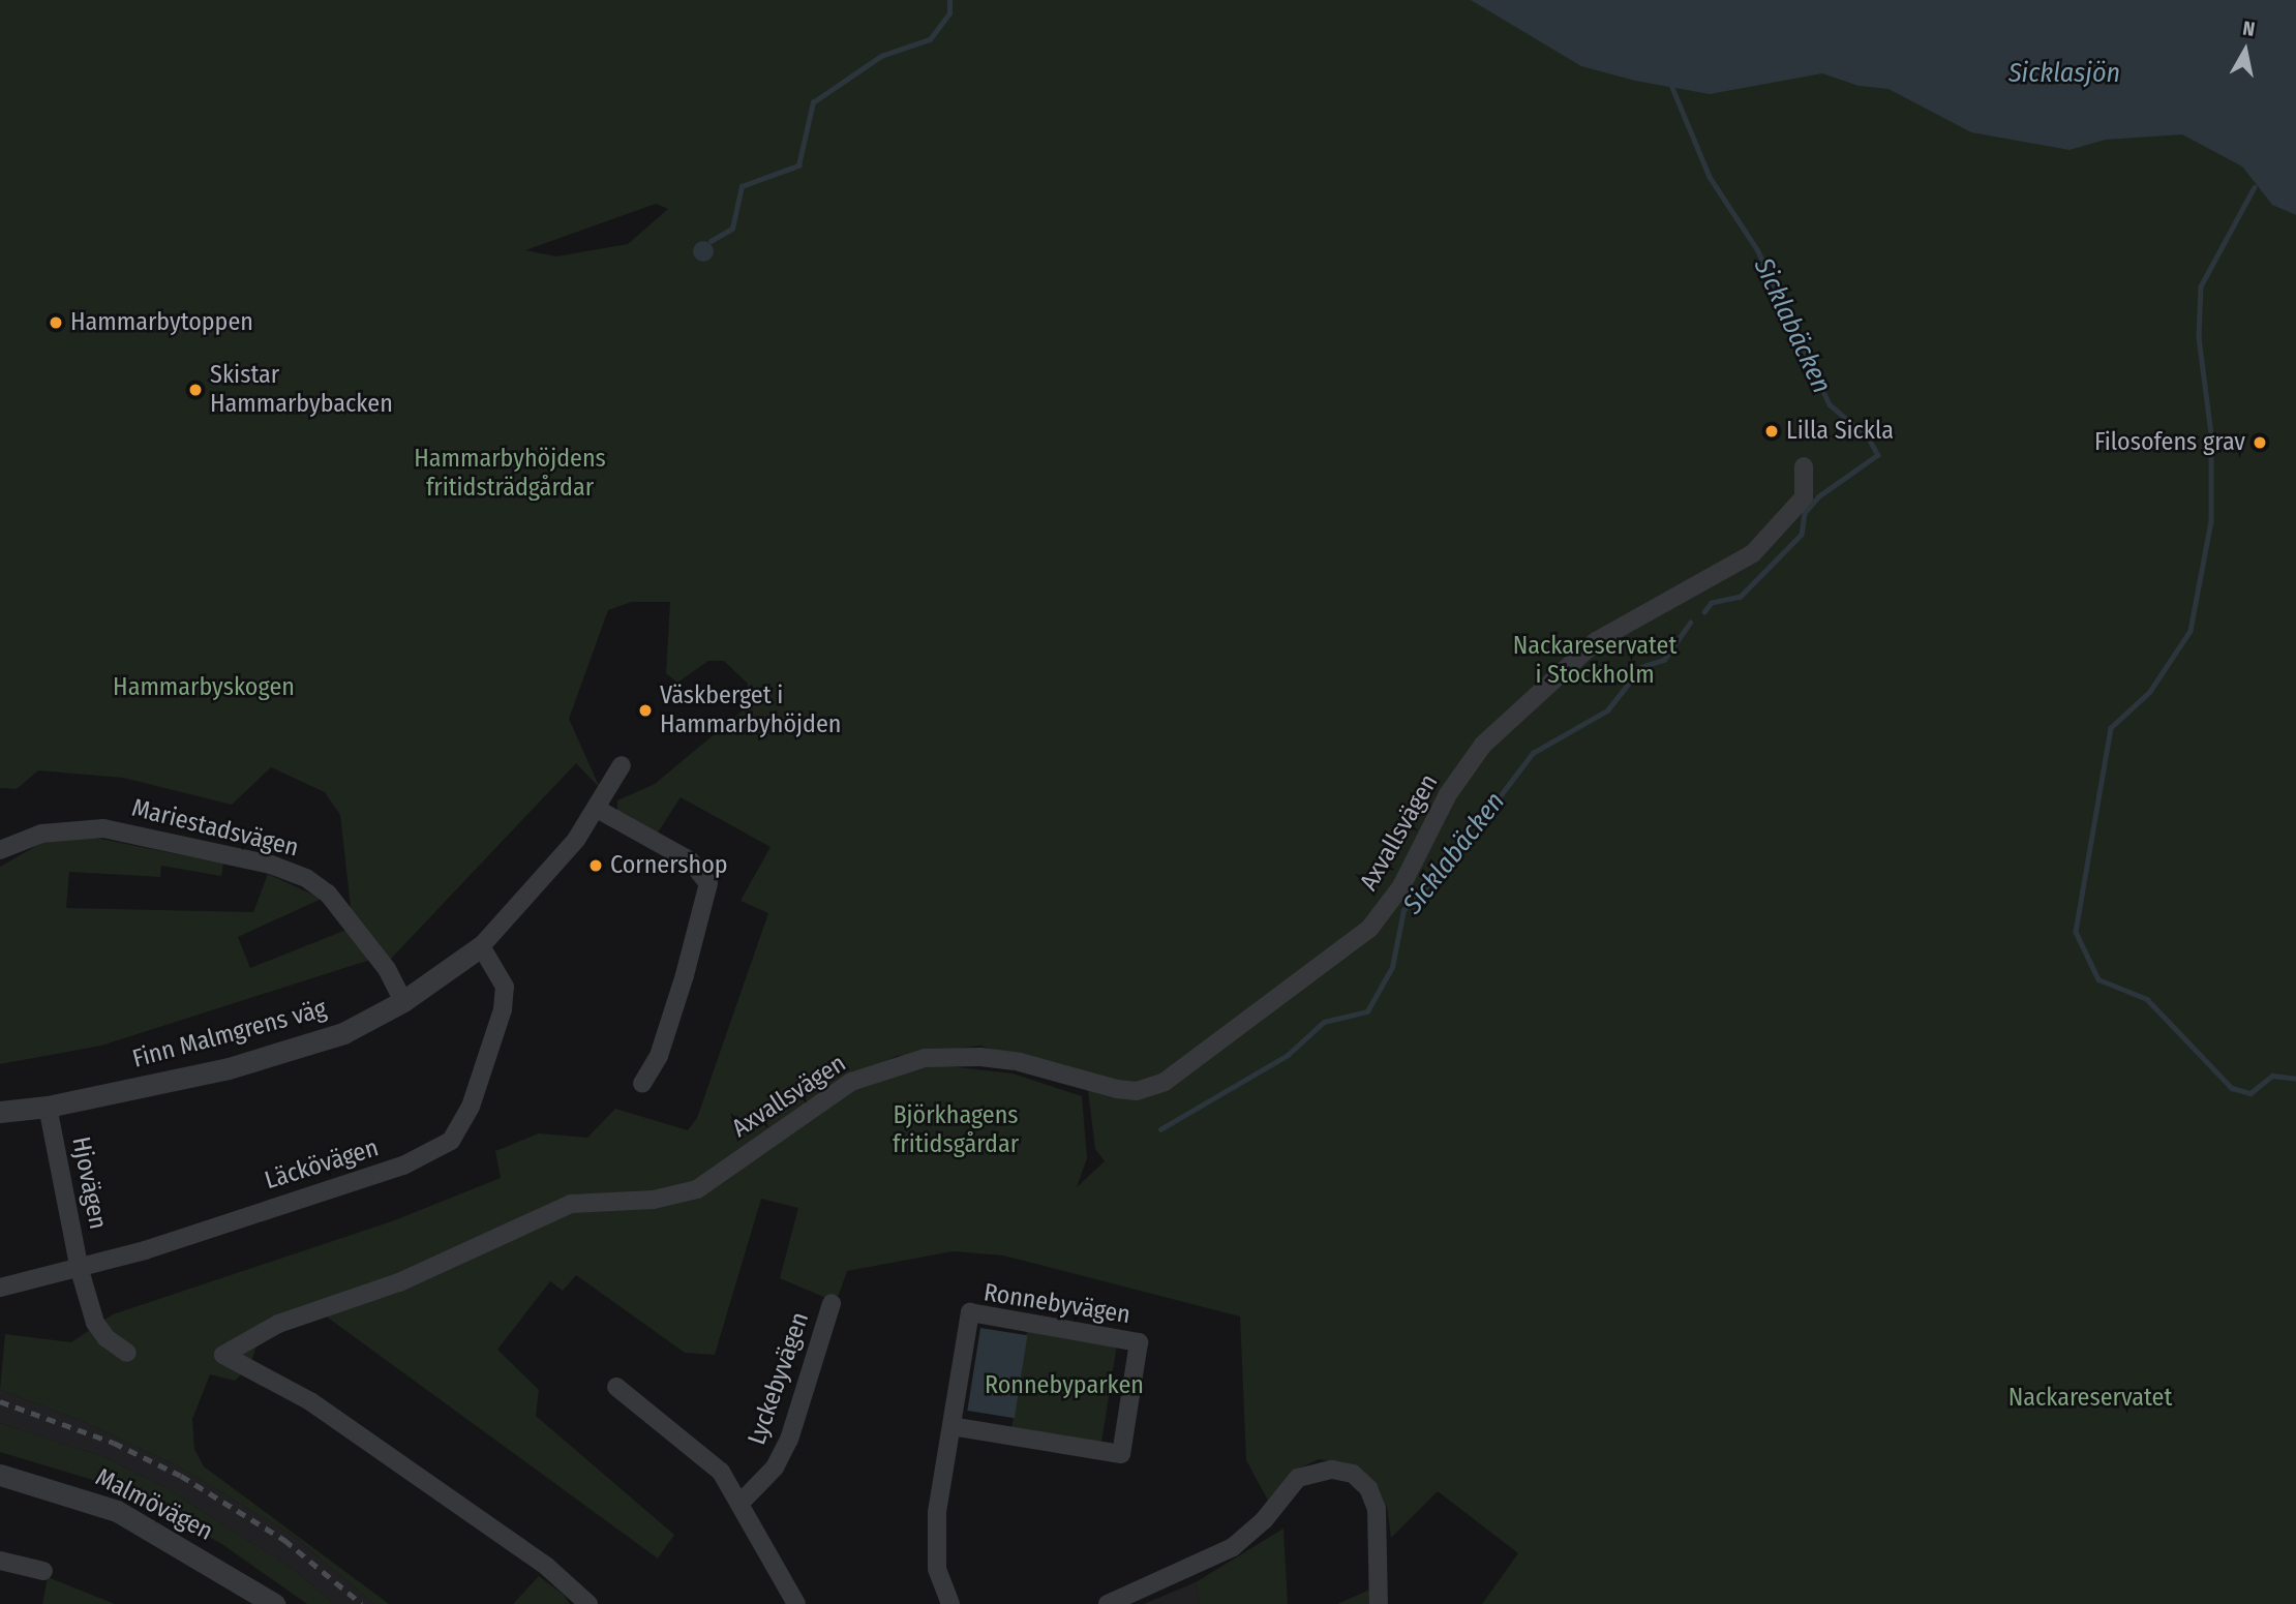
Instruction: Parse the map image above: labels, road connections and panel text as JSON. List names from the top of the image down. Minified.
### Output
{"streets":{"street":["Mariestadsvägen","Axvallsvägen","Finn Malmgrens väg","Läckövägen","Hjovägen","Ronnebyvägen","Lyckebyvägen","Malmövägen"]},"crossings":[["Mariestadsvägen","Finn Malmgrens väg"],["Finn Malmgrens väg","Läckövägen"],["Finn Malmgrens väg","Hjovägen"],["Läckövägen","Hjovägen"]],"water":["Sicklasjön","Sicklabäcken"],"parks":["Hammarbyhöjdens fritidsträdgårdar","Nackareservatet i Stockholm","Hammarbyskogen","Björkhagens fritidsgårdar","Ronnebyparken","Nackareservatet"],"places":["Hammarbytoppen","Skistar Hammarbybacken","Lilla Sickla","Filosofens grav","Väskberget i Hammarbyhöjden","Cornershop"],"north":"top"}
